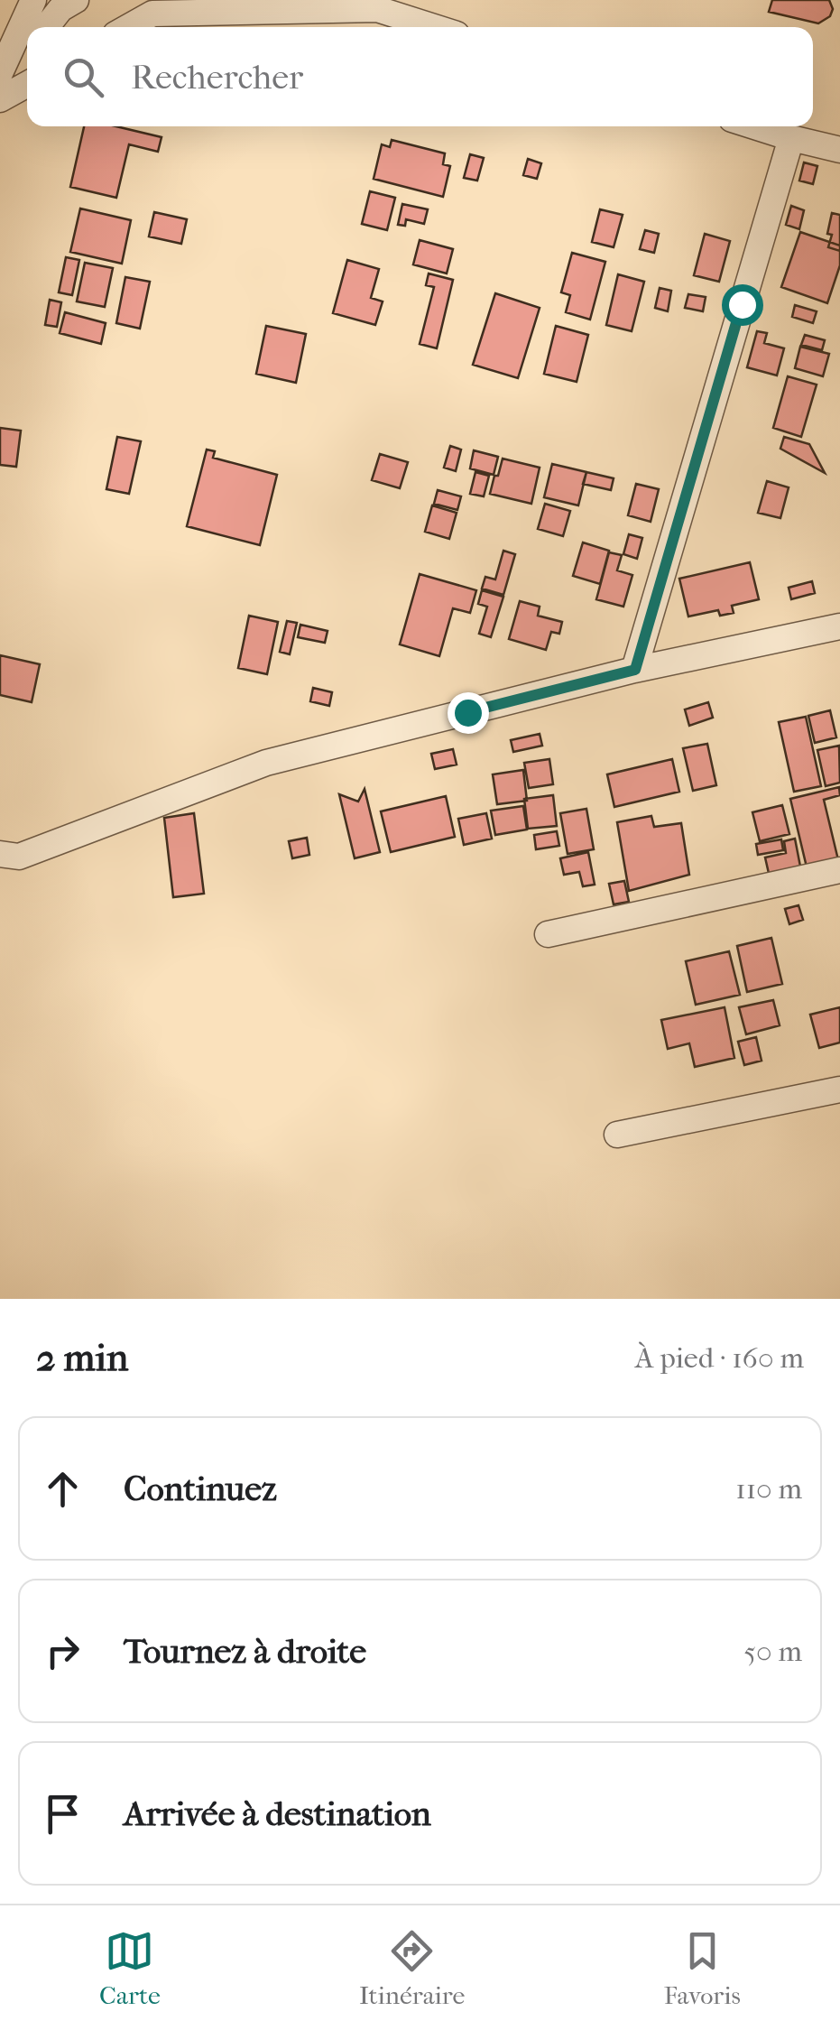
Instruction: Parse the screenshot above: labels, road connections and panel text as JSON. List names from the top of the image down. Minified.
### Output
{"page":{"search":"Rechercher","heading":["2 min","À pied · 160 m"],"list":[["Continuez","110 m"],["Tournez à droite","50 m"],"Arrivée à destination"],"nav":["Carte","Itinéraire","Favoris"]}}
